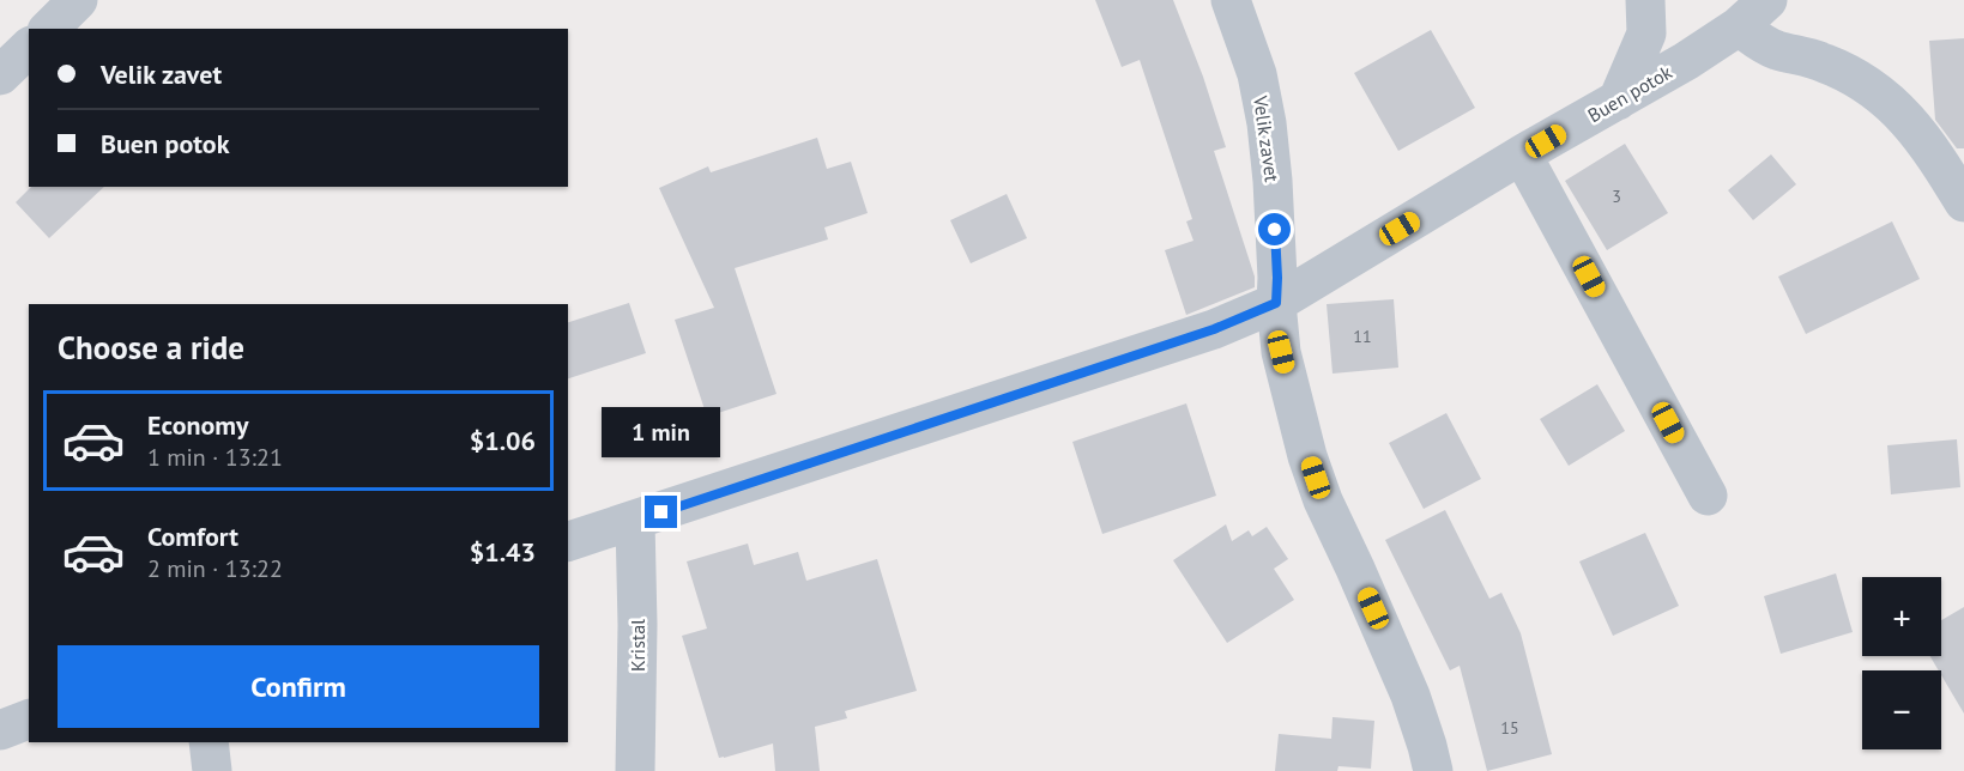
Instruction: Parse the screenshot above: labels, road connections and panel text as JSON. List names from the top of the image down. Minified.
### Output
{"streets":{"street":["Buen potok","Velik zavet","Kristal"]},"crossings":[["Buen potok","Velik zavet"],["Buen potok","Kristal"]],"house_numbers":["3","11","15"],"page":{"banner":["Velik zavet","Buen potok"],"heading":"Choose a ride","list":[{"name":"Economy","note":"1 min · 13:21","value":"$1.06"},{"name":"Comfort","note":"2 min · 13:22","value":"$1.43"}],"bubble":"1 min","map_buttons":["+","−"],"buttons":"Confirm"}}
